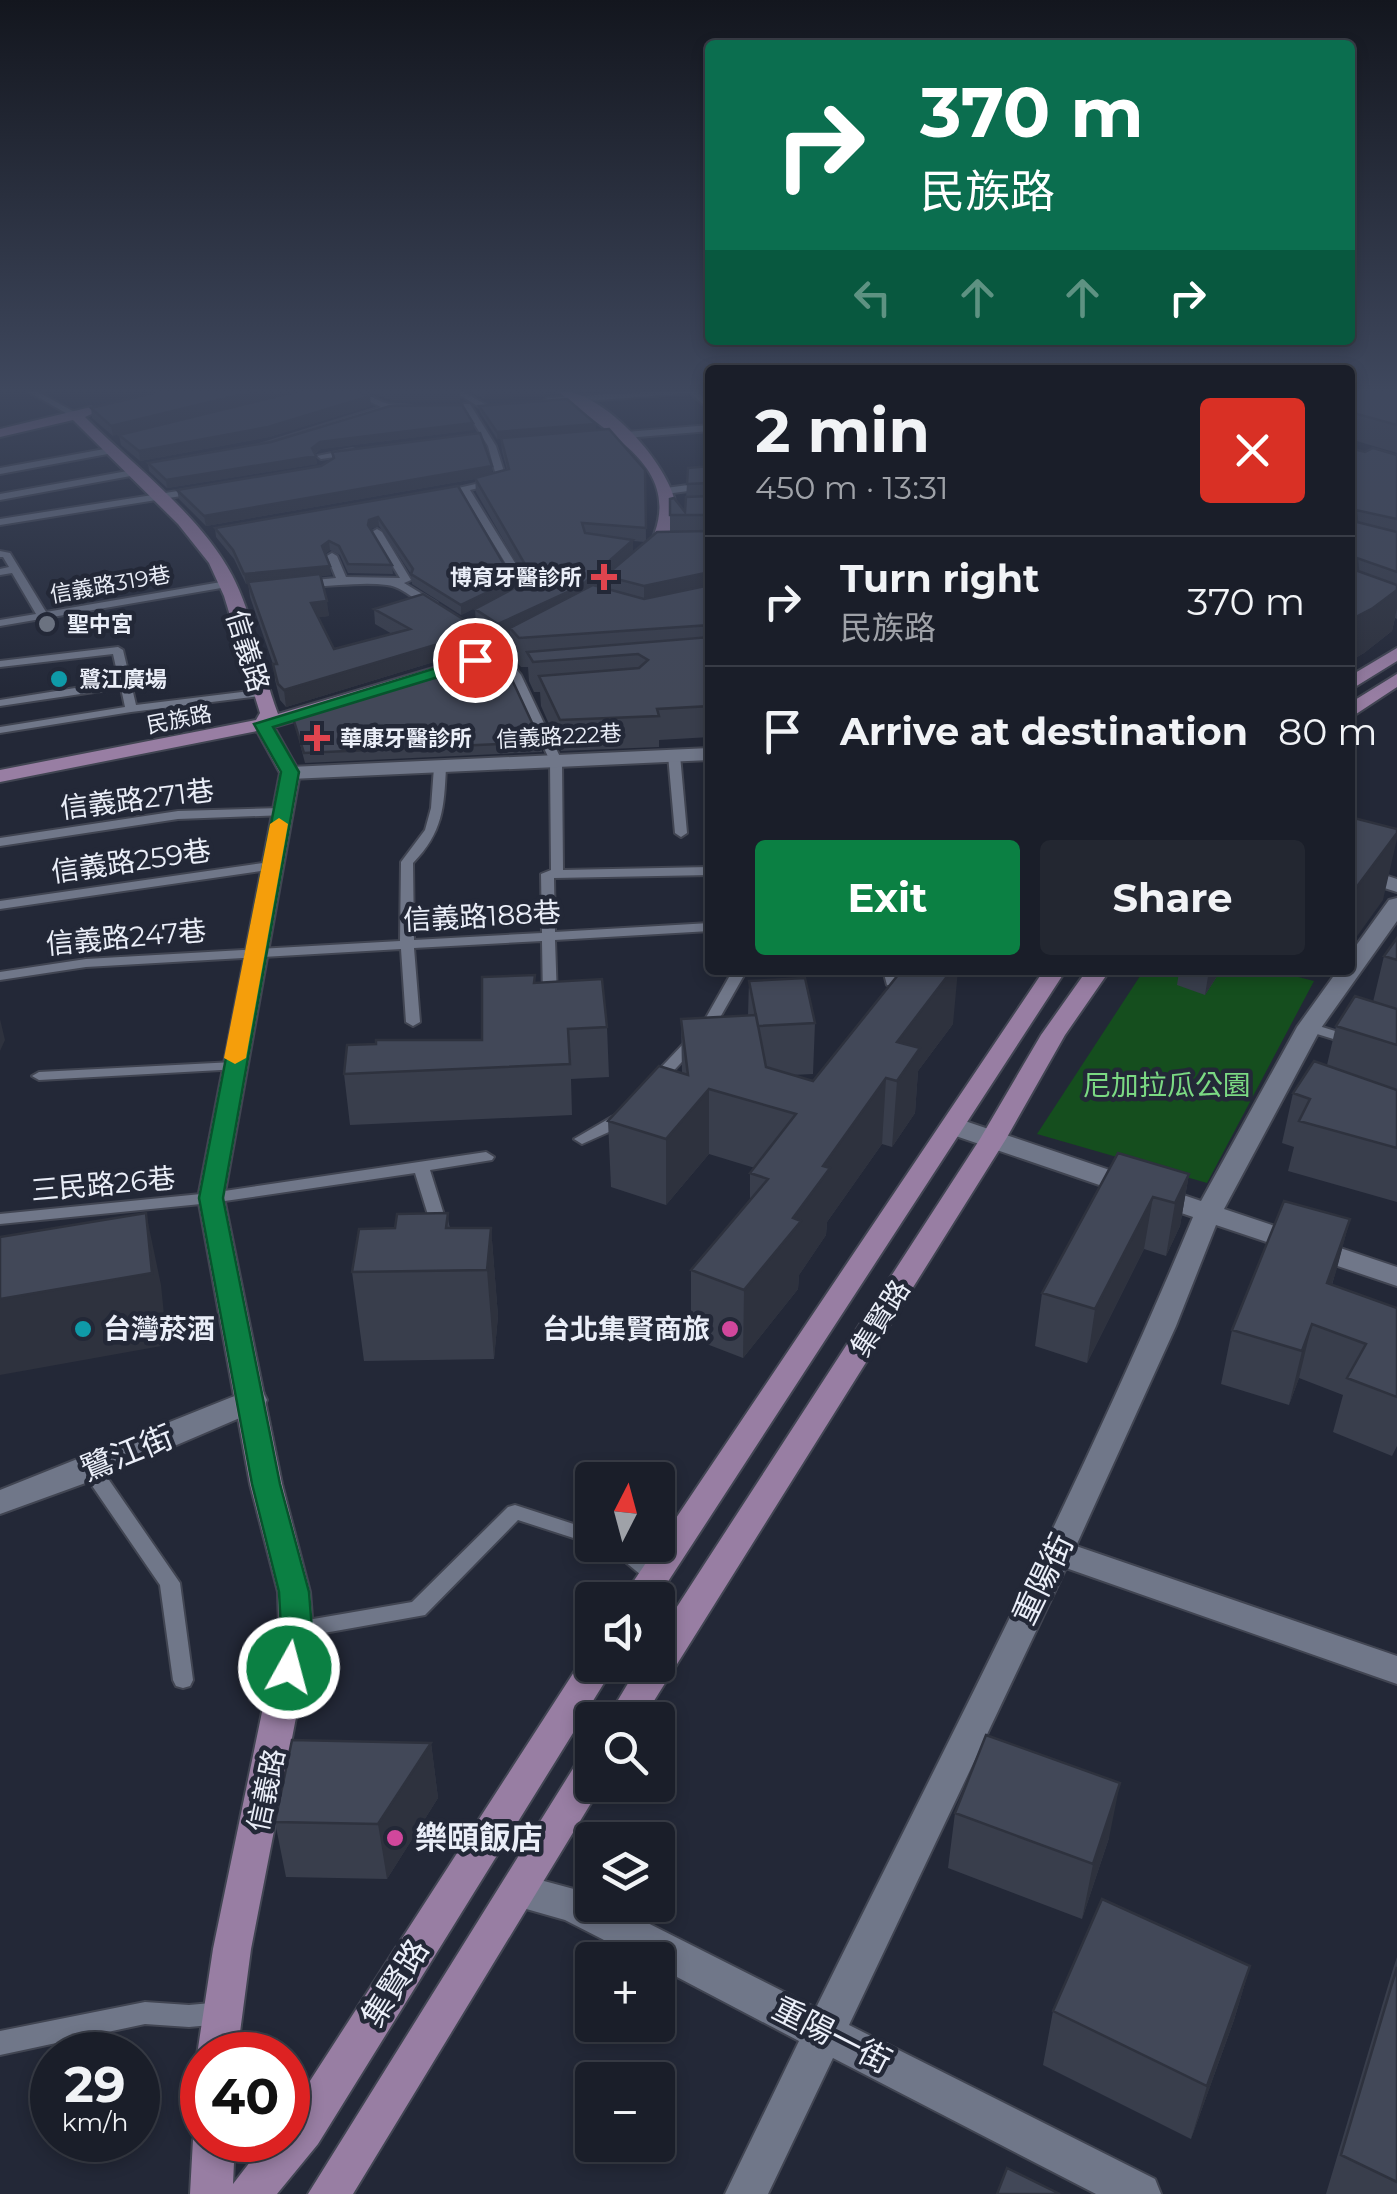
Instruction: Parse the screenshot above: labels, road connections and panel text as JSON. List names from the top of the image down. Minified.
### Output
{"streets":{"street":["信義路","民族路","信義路222巷","集賢路","鷺江街","重陽街","重陽一街"],"lane":["信義路319巷","信義路271巷","信義路259巷","信義路188巷","信義路247巷","三民路26巷"]},"crossings":[["信義路319巷","信義路"],["信義路","民族路"],["信義路","信義路222巷"],["信義路","信義路271巷"],["信義路","信義路259巷"],["信義路","信義路188巷"],["信義路","信義路247巷"],["信義路","三民路26巷"],["信義路","鷺江街"],["信義路188巷","信義路247巷"],["集賢路","重陽一街"],["重陽街","重陽一街"]],"parks":["尼加拉瓜公園"],"places":{"health":["博育牙醫診所","華康牙醫診所"],"other":["聖中宮","鷺江廣場","台灣菸酒","台北集賢商旅","樂頤飯店"]},"north":"top","page":{"turn":["370 m","民族路"],"heading":["2 min","450 m · 13:31"],"list":[{"name":"Turn right","note":"民族路","value":"370 m"},{"name":"Arrive at destination","value":"80 m"}],"buttons":["Exit","Share"],"map_buttons":["+","−"],"speed":"29 km/h","limit":"40"}}
